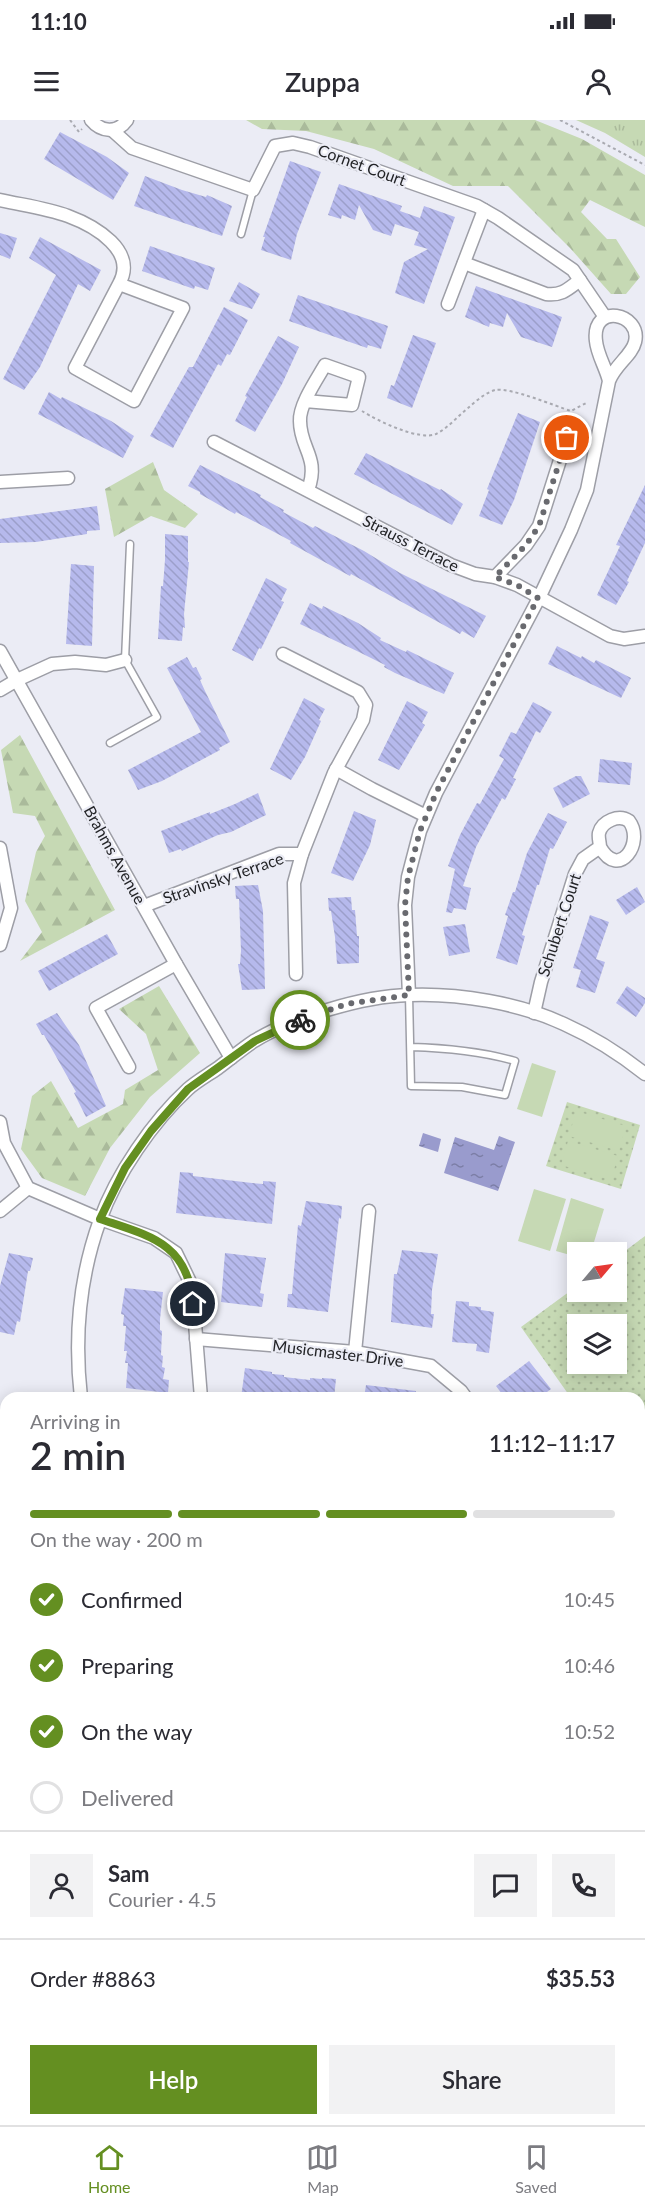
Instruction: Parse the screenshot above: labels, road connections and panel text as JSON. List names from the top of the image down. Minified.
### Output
{"streets":{"street":["Cornet Court","Strauss Terrace","Brahms Avenue","Stravinsky Terrace","Schubert Court","Musicmaster Drive"]},"crossings":[["Brahms Avenue","Stravinsky Terrace"]],"north":"top right","page":{"status":"11:10","header":"Zuppa","heading":["2 min","Arriving in","11:12–11:17"],"panel":["Sam","Courier · 4.5","Order #8863","$35.53"],"bar":"On the way · 200 m","list":[["Confirmed","10:45"],["Preparing","10:46"],["On the way","10:52"],"Delivered"],"buttons":["Help","Share"],"tabs":["Home","Map","Saved"]}}
